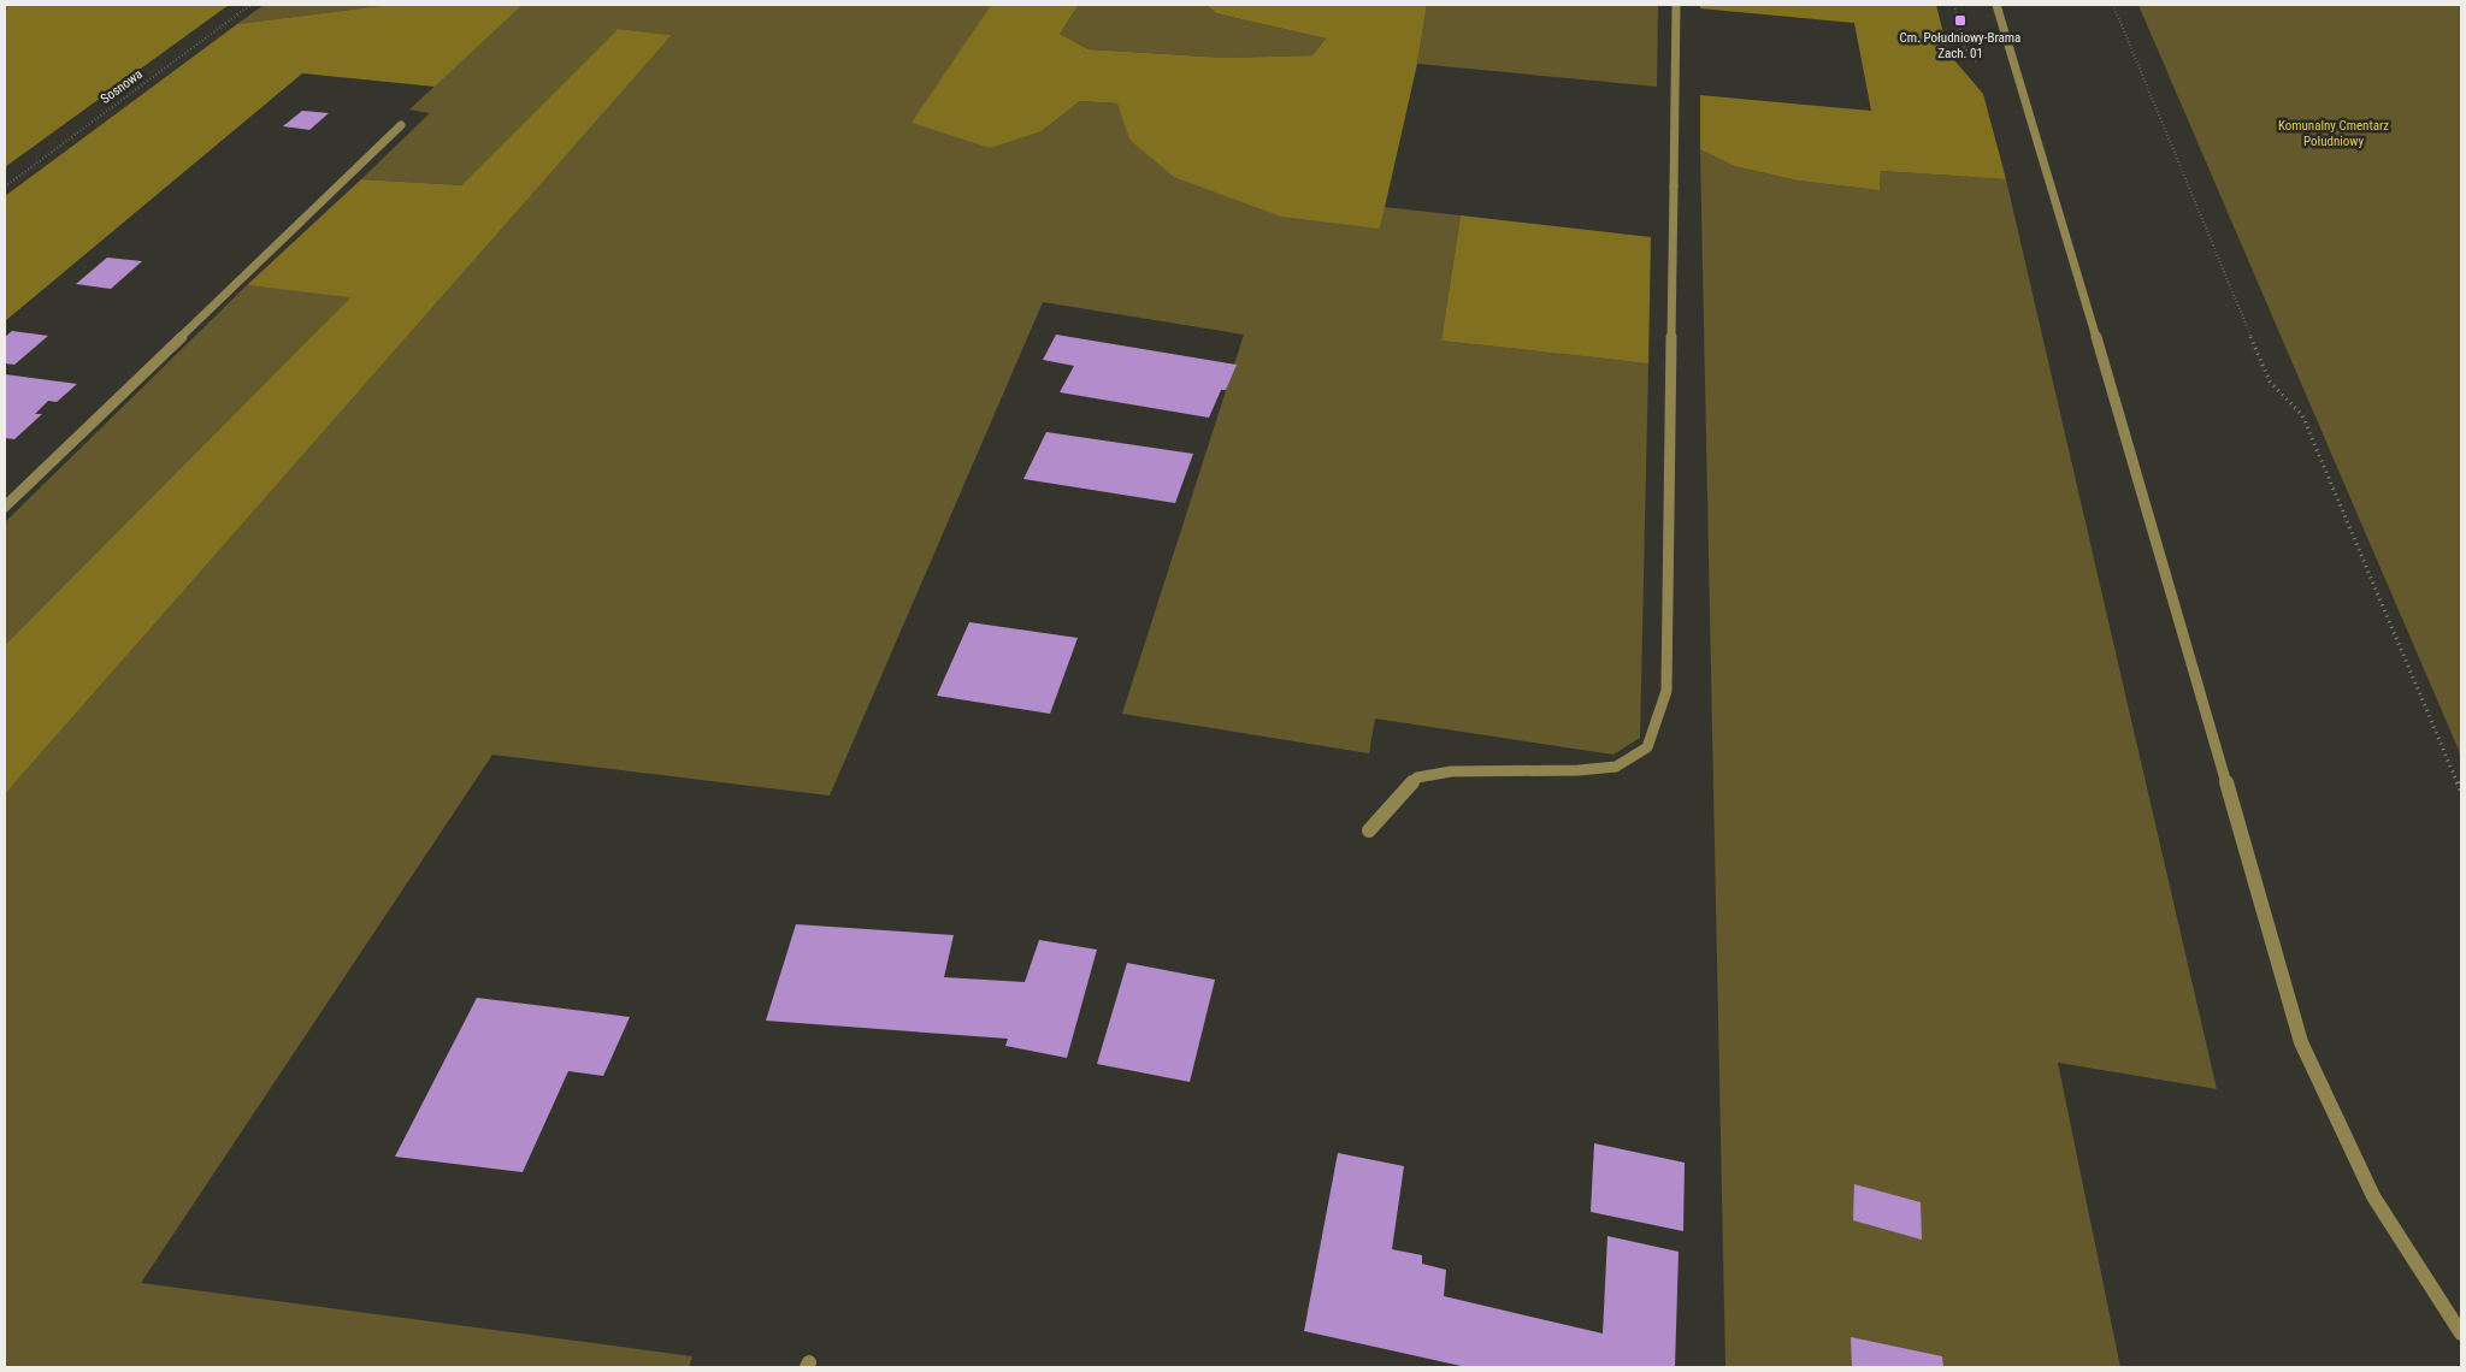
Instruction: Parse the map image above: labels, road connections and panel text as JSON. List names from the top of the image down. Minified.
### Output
{"streets":{"path":["Sosnowa"]},"parks":["Komunalny Cmentarz Południowy"],"places":{"transit":["Cm. Południowy-Brama Zach. 01"]}}
